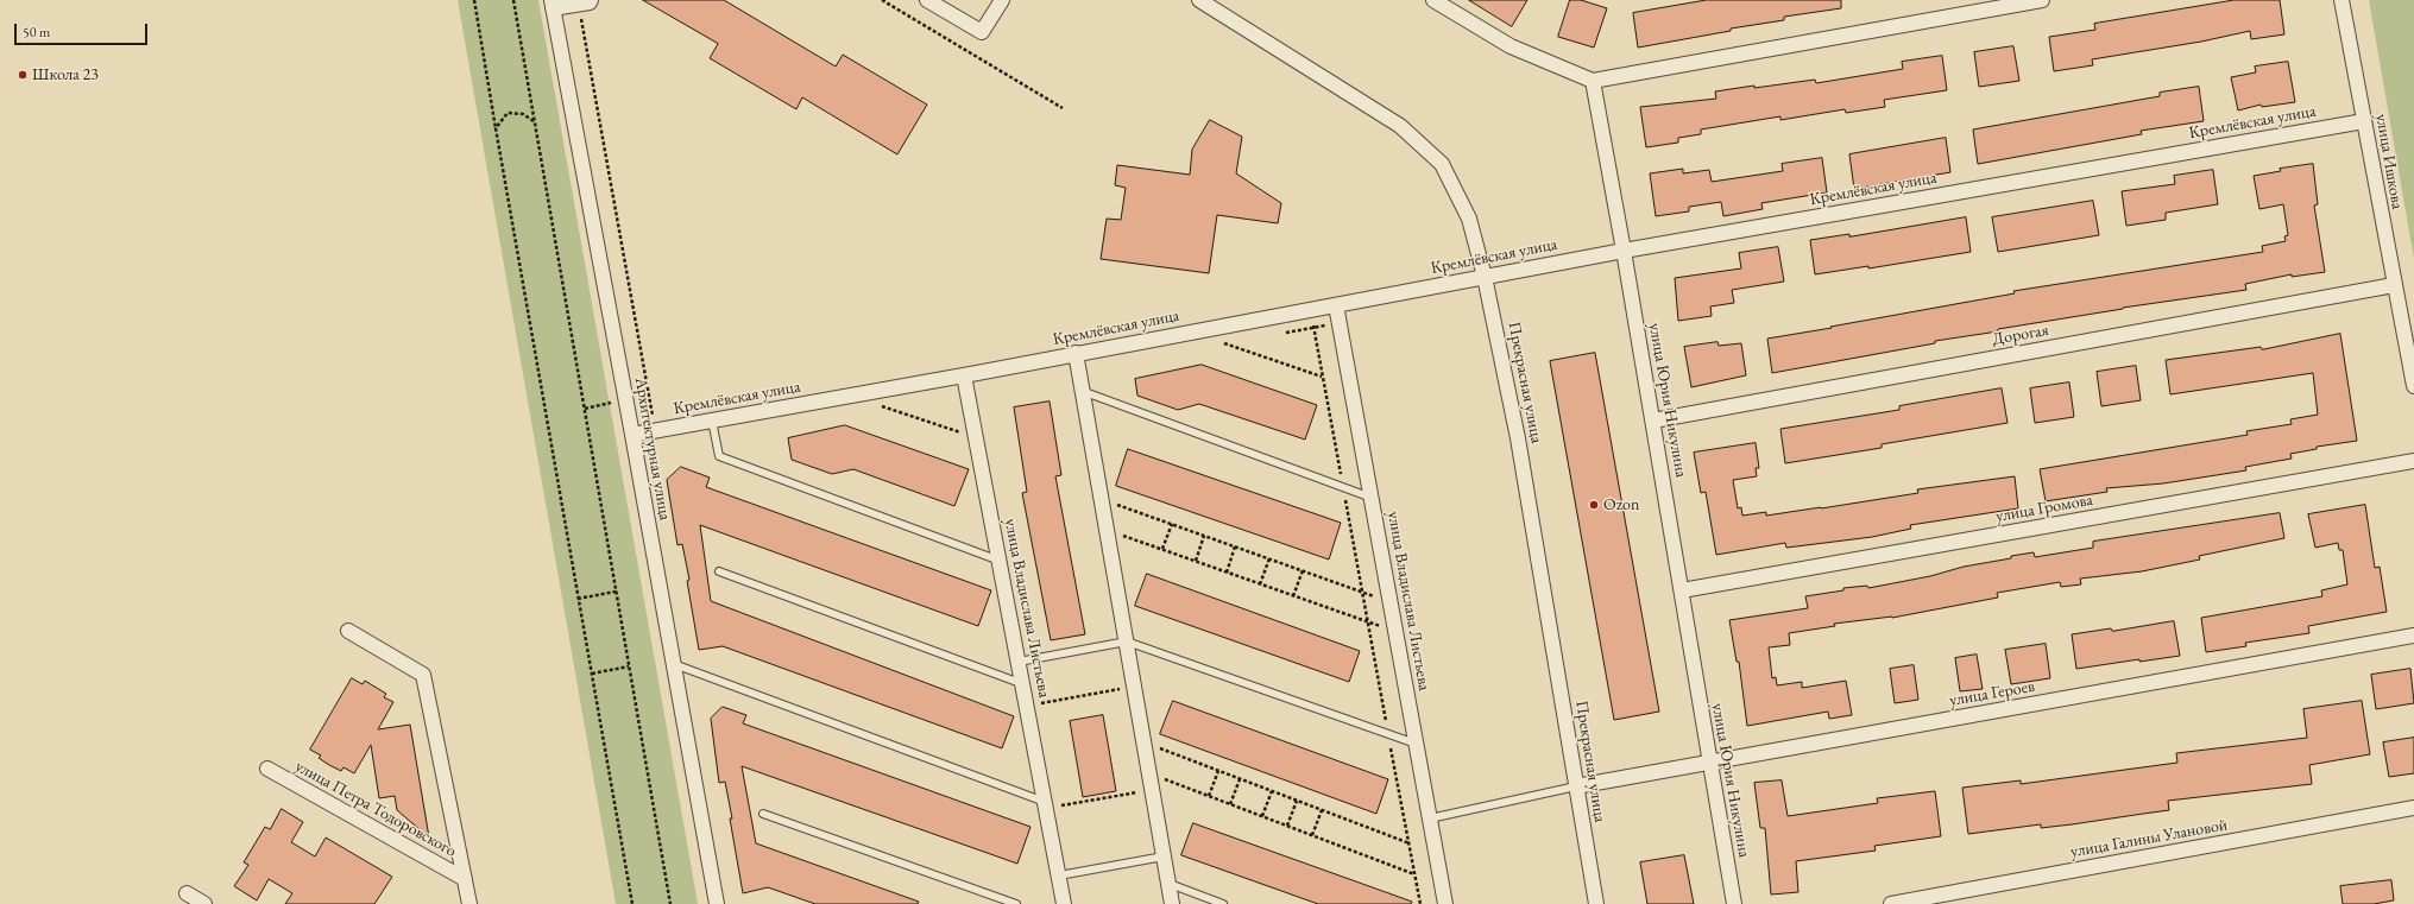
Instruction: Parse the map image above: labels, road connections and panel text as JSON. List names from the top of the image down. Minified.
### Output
{"streets":{"street":["Кремлёвская улица","улица Ишкова","Дорогая","Прекрасная улица","улица Юрия Никулина","Архитектурная улица","улица Громова","улица Владислава Листьева","улица Героев","улица Петра Тодоровского","улица Галины Улановой"]},"crossings":[["Кремлёвская улица","улица Ишкова"],["Кремлёвская улица","Прекрасная улица"],["Кремлёвская улица","улица Юрия Никулина"],["Кремлёвская улица","Архитектурная улица"],["Кремлёвская улица","улица Владислава Листьева"],["улица Ишкова","Дорогая"],["Дорогая","улица Юрия Никулина"],["Прекрасная улица","улица Героев"],["улица Юрия Никулина","улица Громова"],["улица Юрия Никулина","улица Героев"]],"places":["Школа 23","Ozon"],"scale_bar":"50 m"}
